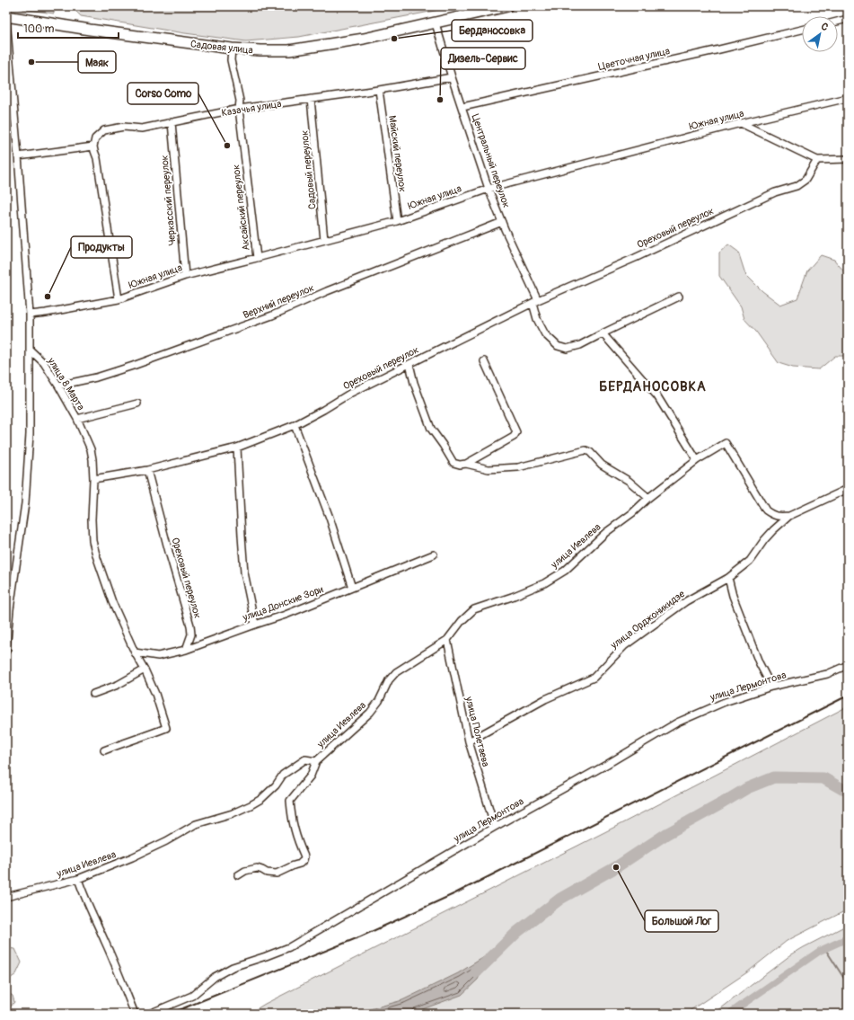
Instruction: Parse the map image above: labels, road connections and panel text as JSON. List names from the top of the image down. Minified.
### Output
{"streets":{"main road":["Садовая улица"],"street":["Цветочная улица","Казачья улица","Южная улица","Майский переулок","Центральный переулок","Садовый переулок","Черкасский переулок","Аксайский переулок","Ореховый переулок","Верхний переулок","улица 8 Марта","улица Иевлева","улица Донские Зори","улица Орджоникидзе","улица Лермонтова","улица Полетаева"]},"crossings":[["Садовая улица","Центральный переулок"],["Садовая улица","Аксайский переулок"],["Цветочная улица","Центральный переулок"],["Казачья улица","Майский переулок"],["Казачья улица","Центральный переулок"],["Казачья улица","Садовый переулок"],["Казачья улица","Черкасский переулок"],["Казачья улица","Аксайский переулок"],["Южная улица","Майский переулок"],["Южная улица","Центральный переулок"],["Южная улица","Садовый переулок"],["Южная улица","Черкасский переулок"],["Южная улица","Аксайский переулок"],["Центральный переулок","Ореховый переулок"],["Центральный переулок","Верхний переулок"],["Ореховый переулок","улица 8 Марта"],["Ореховый переулок","улица Донские Зори"],["Верхний переулок","улица 8 Марта"],["улица 8 Марта","улица Донские Зори"],["улица Иевлева","улица Орджоникидзе"],["улица Иевлева","улица Полетаева"],["улица Орджоникидзе","улица Полетаева"],["улица Лермонтова","улица Полетаева"]],"districts":["БЕРДАНОСОВКА"],"places":["Берданосовка","Маяк","Дизель-Сервис","Corso Como","Продукты","Большой Лог"],"scale_bar":"100 m","north":"top right"}
